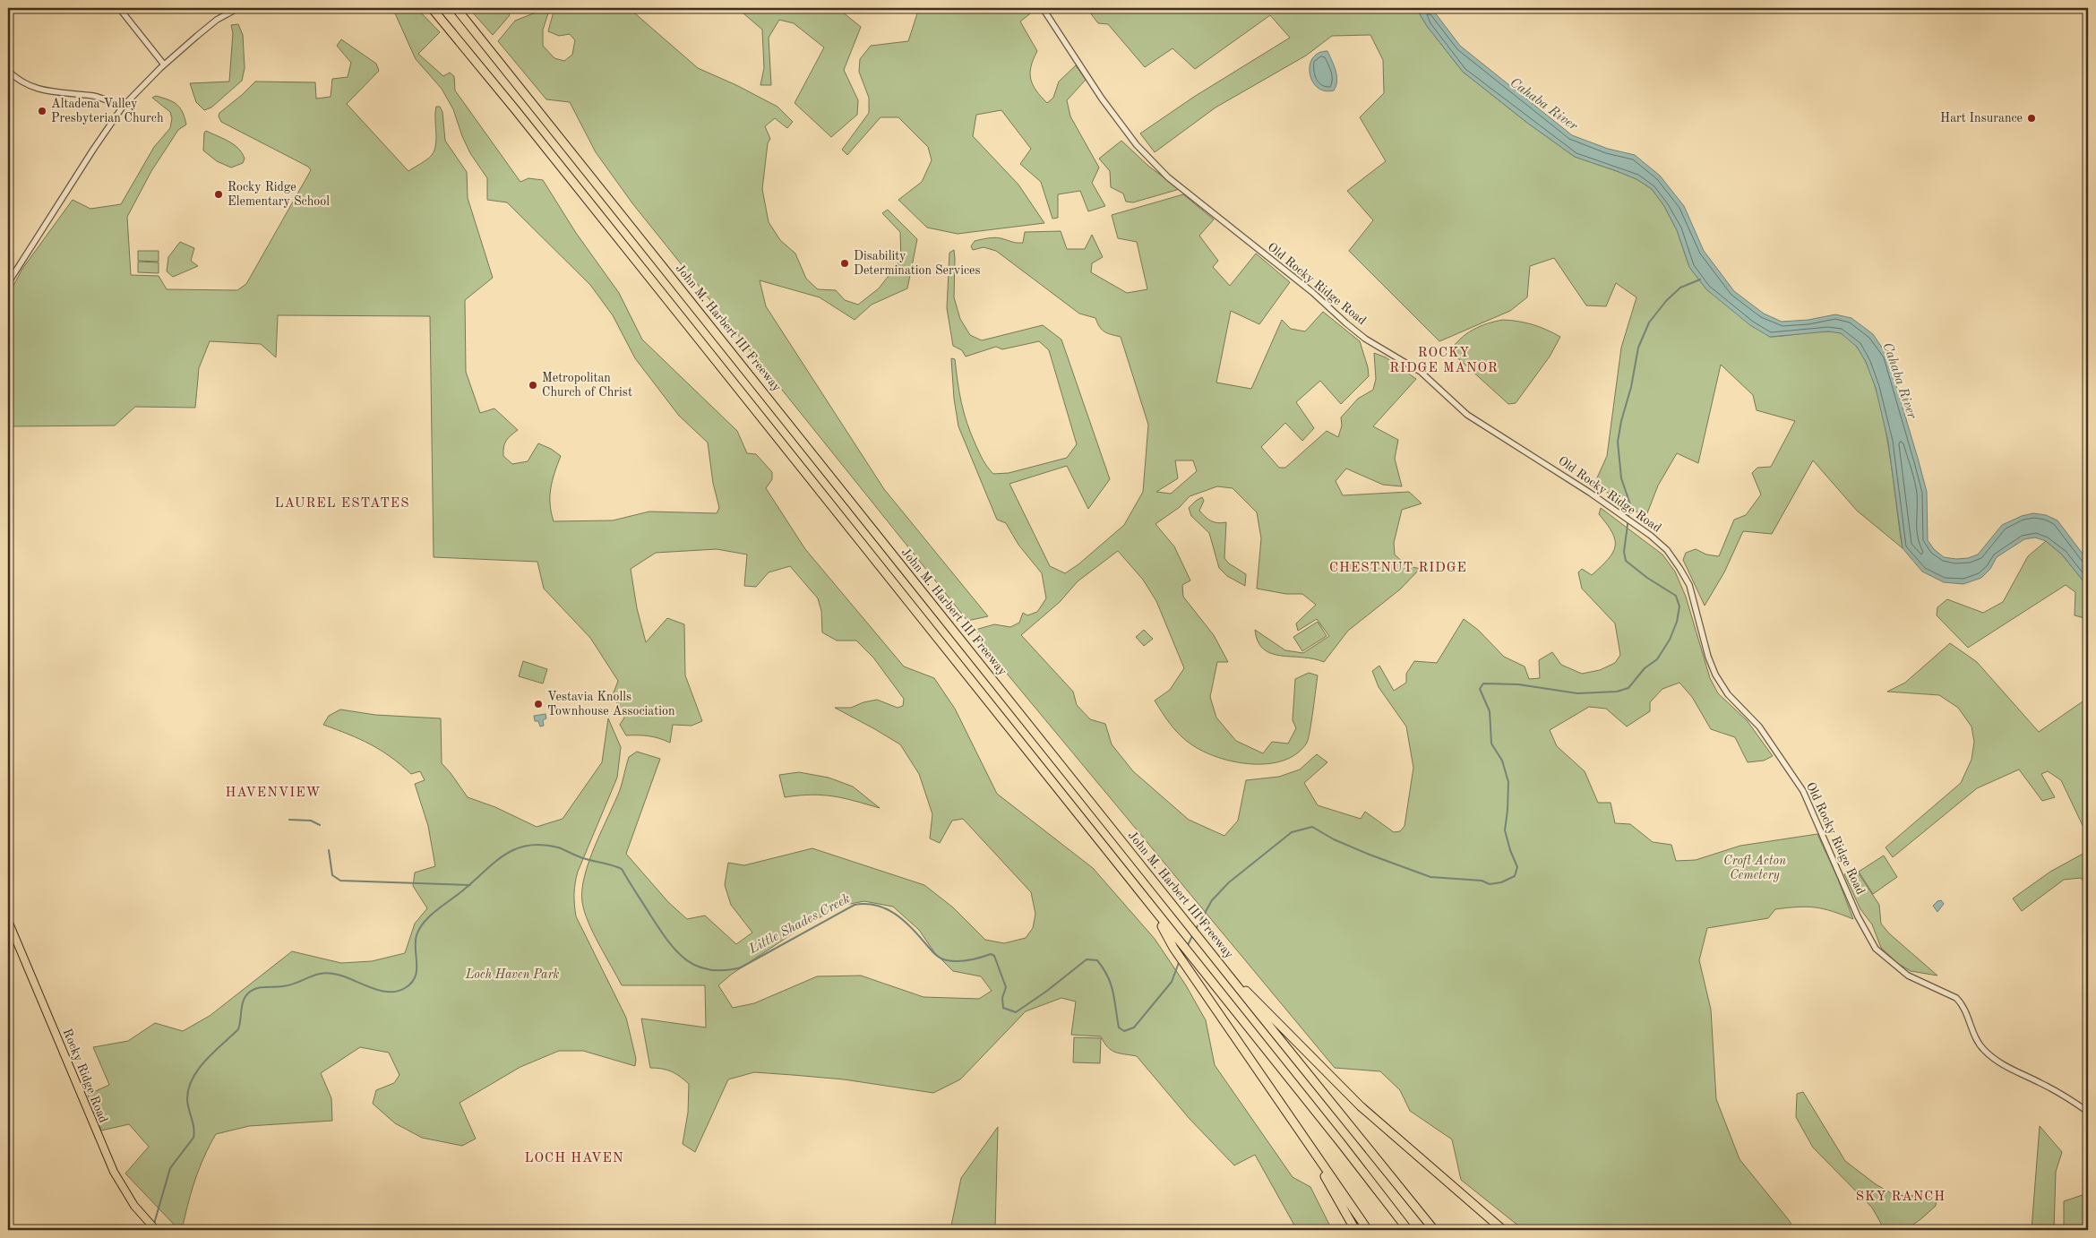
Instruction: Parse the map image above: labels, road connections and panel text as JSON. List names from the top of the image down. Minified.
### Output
{"streets":{"highway":["John M. Harbert III Freeway"],"main road":["Rocky Ridge Road"],"street":["Old Rocky Ridge Road"]},"districts":["ROCKY RIDGE MANOR","LAUREL ESTATES","CHESTNUT RIDGE","HAVENVIEW","LOCH HAVEN","SKY RANCH"],"water":["Cahaba River","Little Shades Creek"],"parks":["Croft Acton Cemetery","Loch Haven Park"],"places":["Altadena Valley Presbyterian Church","Hart Insurance","Rocky Ridge Elementary School","Disability Determination Services","Metropolitan Church of Christ","Vestavia Knolls Townhouse Association"]}
